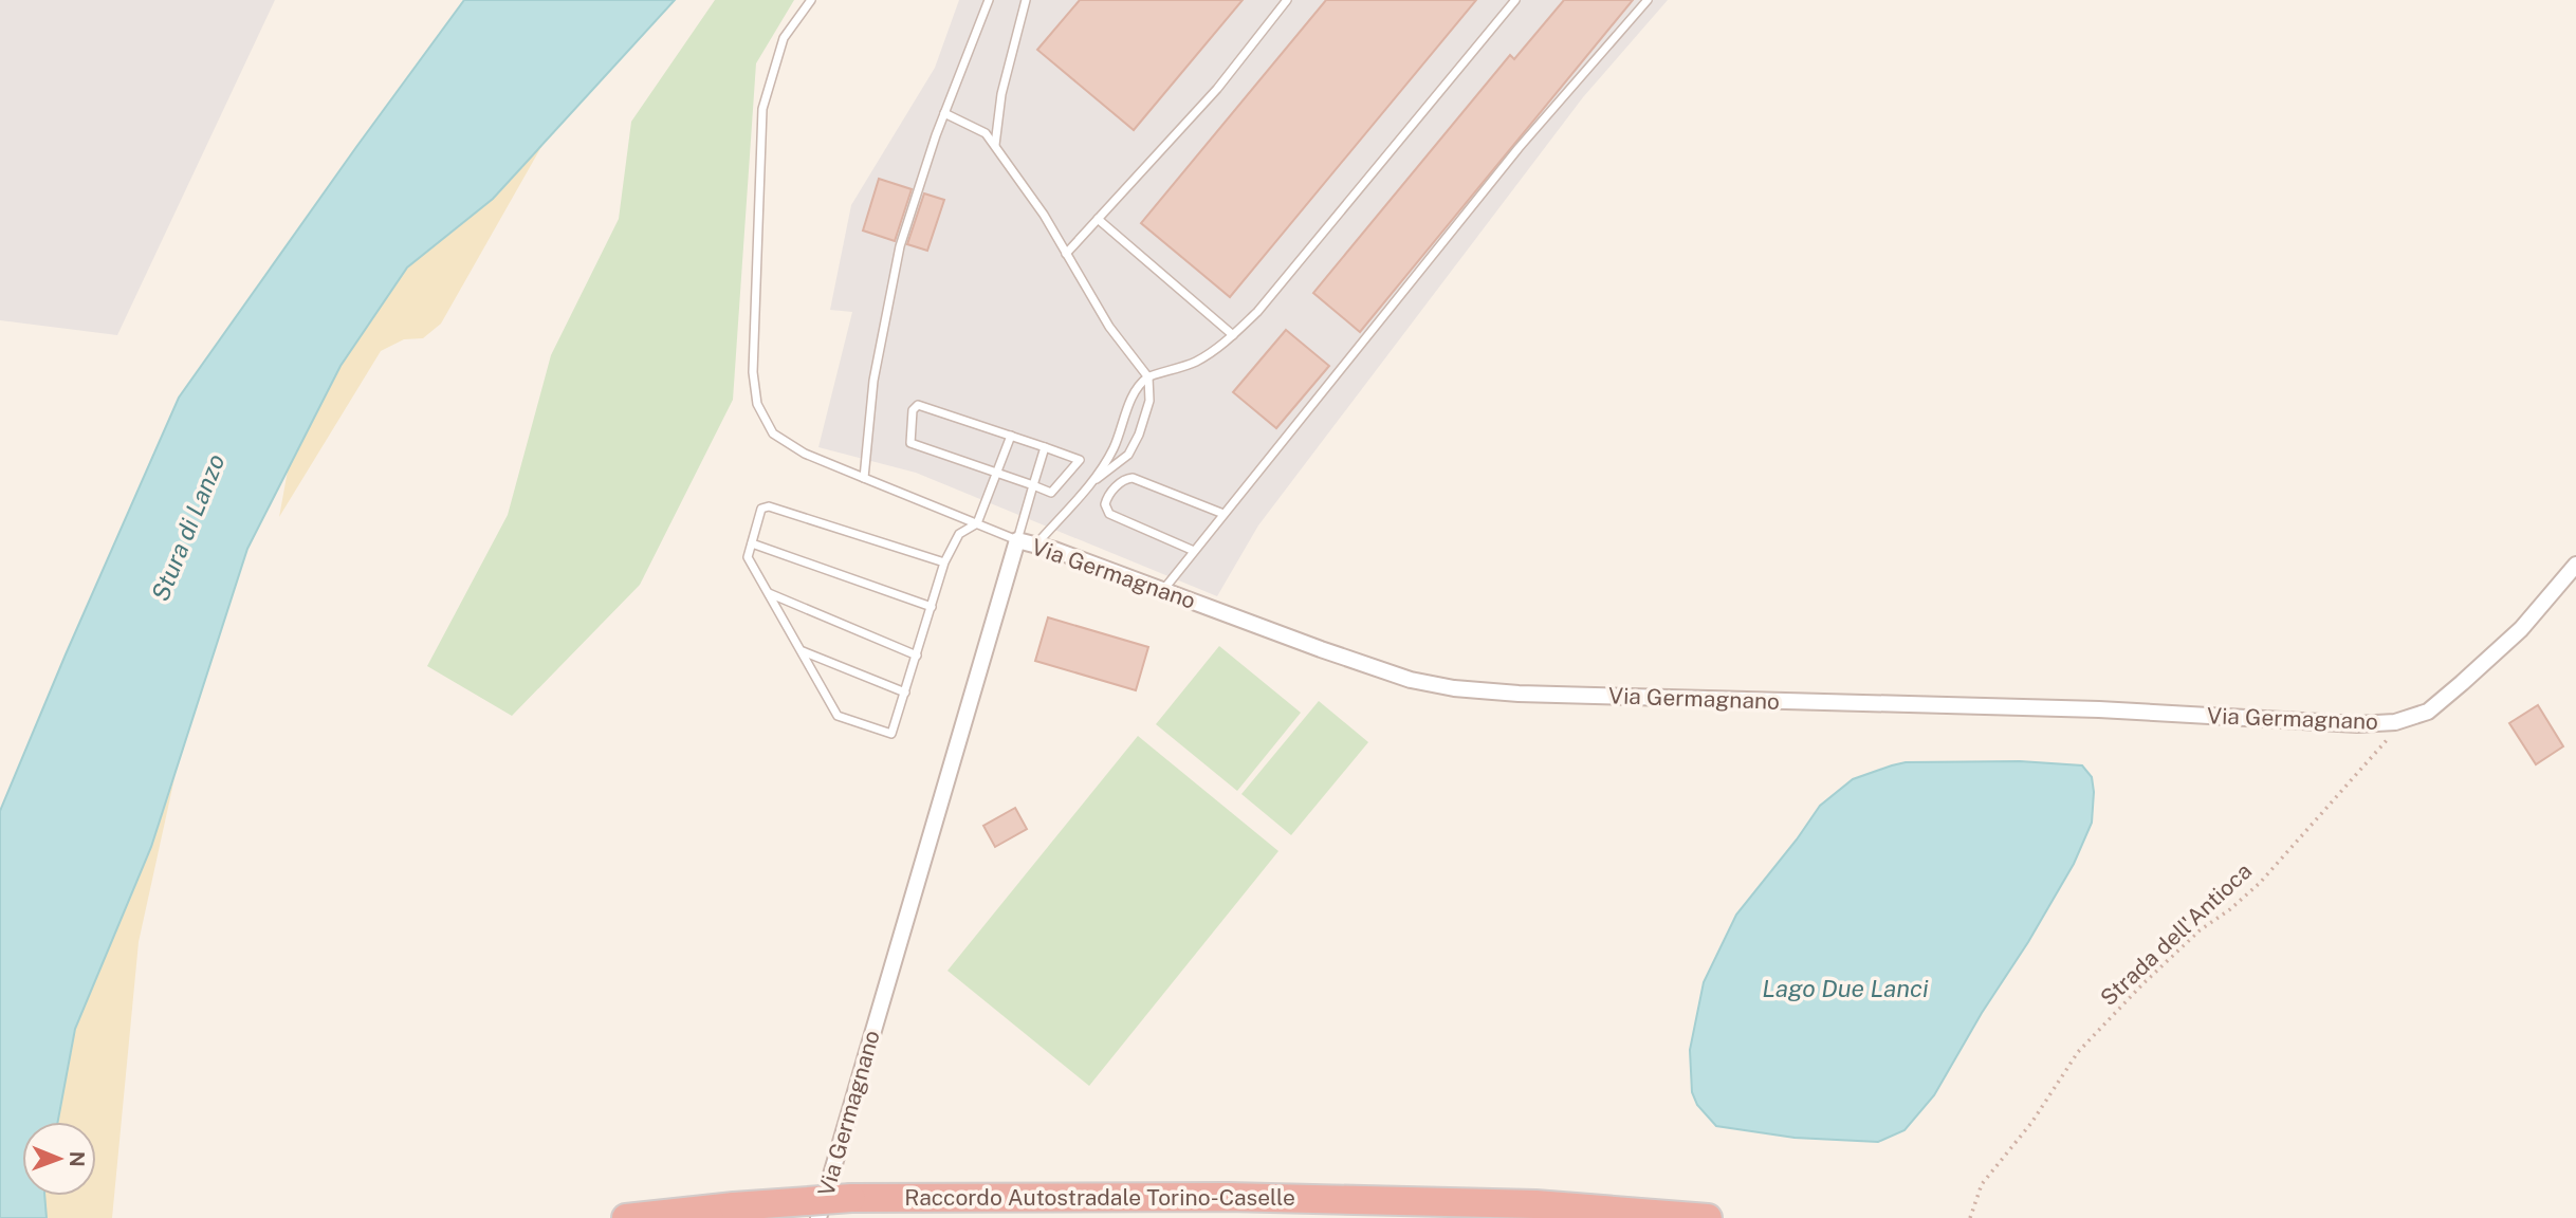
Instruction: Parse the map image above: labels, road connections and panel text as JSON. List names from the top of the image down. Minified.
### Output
{"streets":{"highway":["Raccordo Autostradale Torino-Caselle"],"street":["Via Germagnano"],"path":["Strada dell'Antioca"]},"crossings":[["Via Germagnano","Strada dell'Antioca"]],"water":["Stura di Lanzo","Lago Due Lanci"],"north":"right"}
